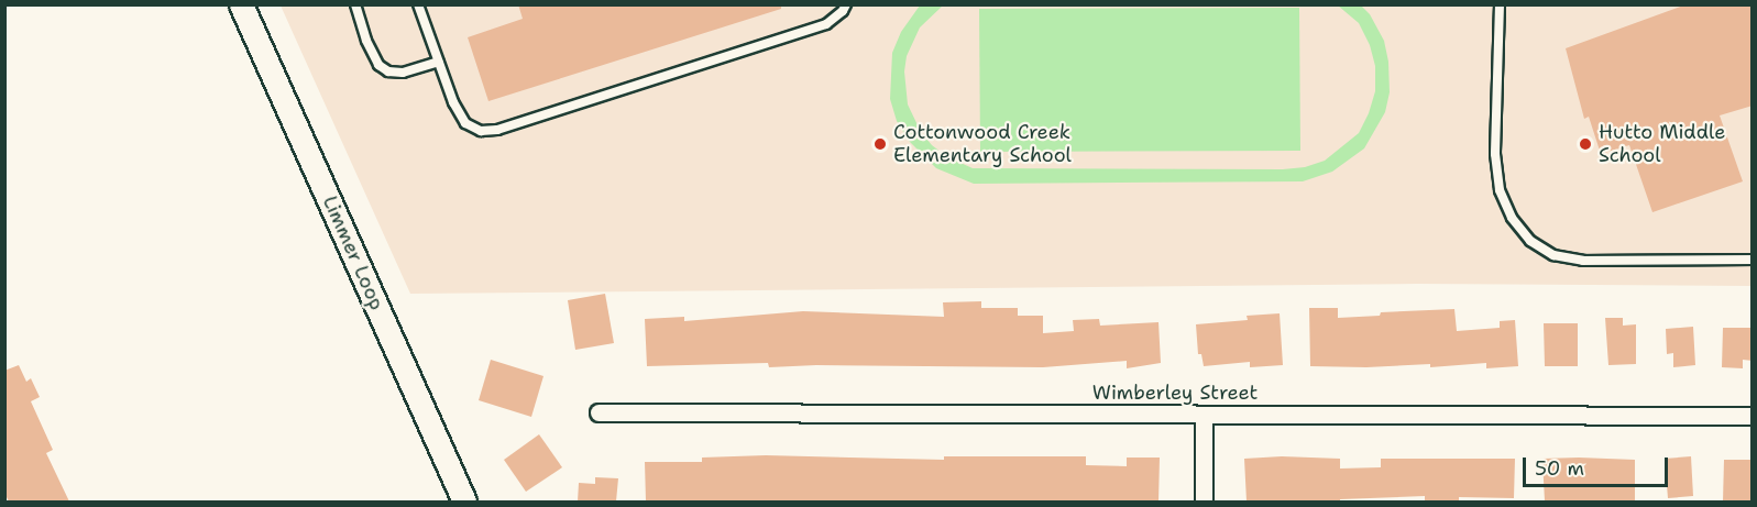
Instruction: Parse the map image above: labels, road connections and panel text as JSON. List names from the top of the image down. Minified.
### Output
{"streets":{"street":["Limmer Loop","Wimberley Street"]},"places":["Cottonwood Creek Elementary School","Hutto Middle School"],"scale_bar":"50 m"}
